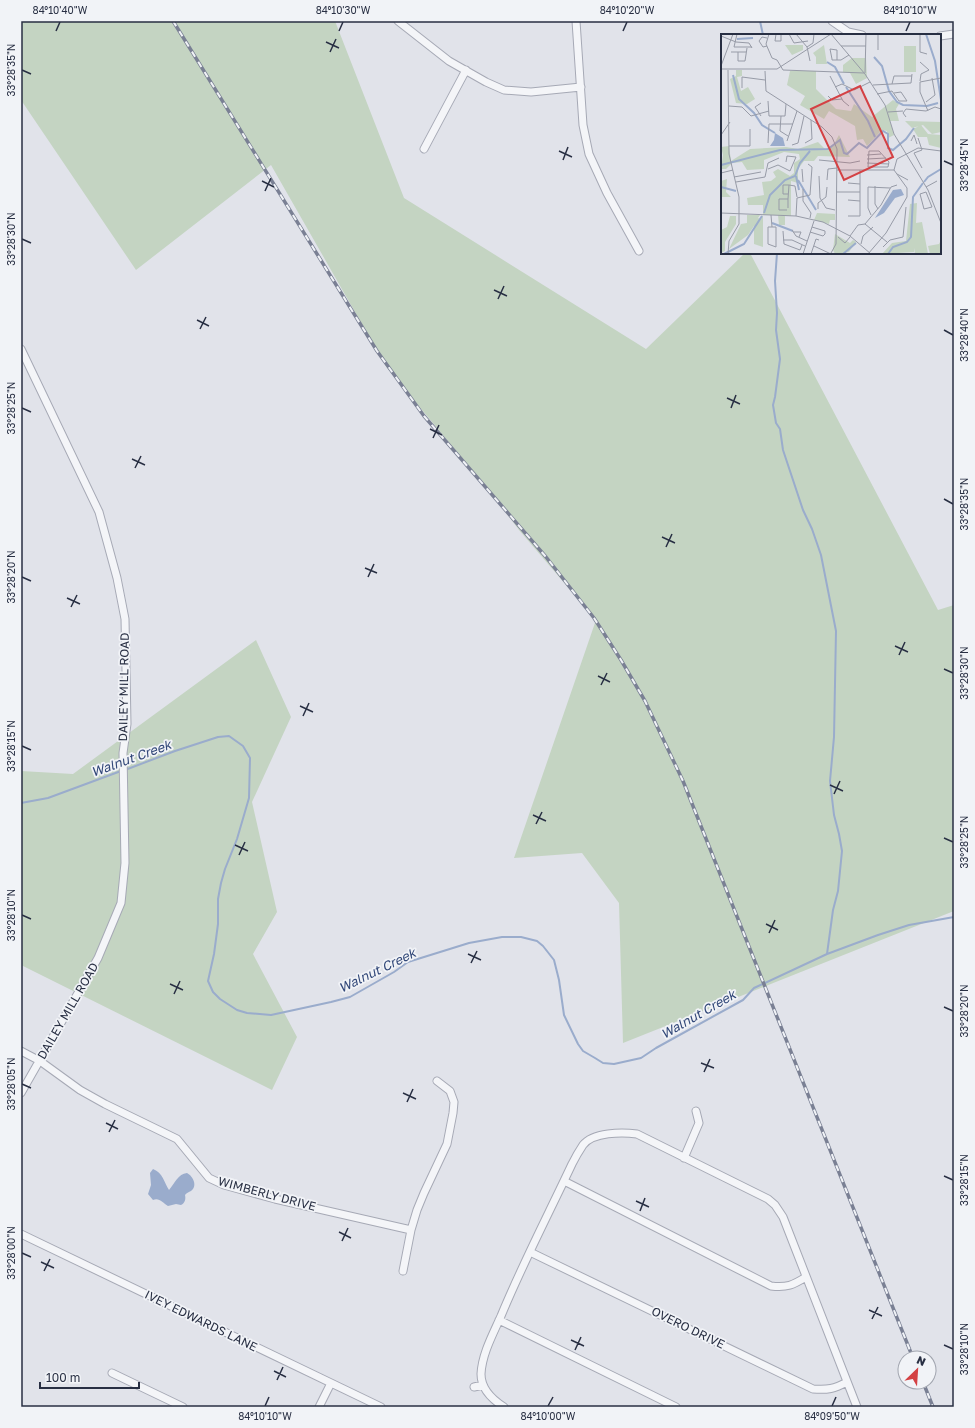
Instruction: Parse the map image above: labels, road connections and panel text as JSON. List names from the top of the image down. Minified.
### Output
{"streets":{"street":["DAILEY MILL ROAD","WIMBERLY DRIVE","IVEY EDWARDS LANE","OVERO DRIVE"]},"crossings":[["DAILEY MILL ROAD","WIMBERLY DRIVE"]],"water":["Walnut Creek"],"scale_bar":"100 m","north":"top right","coordinates":["84°10'40\"W","84°10'30\"W","84°10'20\"W","84°10'10\"W","33°28'35\"N","33°28'45\"N","33°28'30\"N","33°28'40\"N","33°28'25\"N","33°28'20\"N","33°28'15\"N","33°28'10\"N","33°28'05\"N","33°28'00\"N","84°10'00\"W","84°09'50\"W"]}
